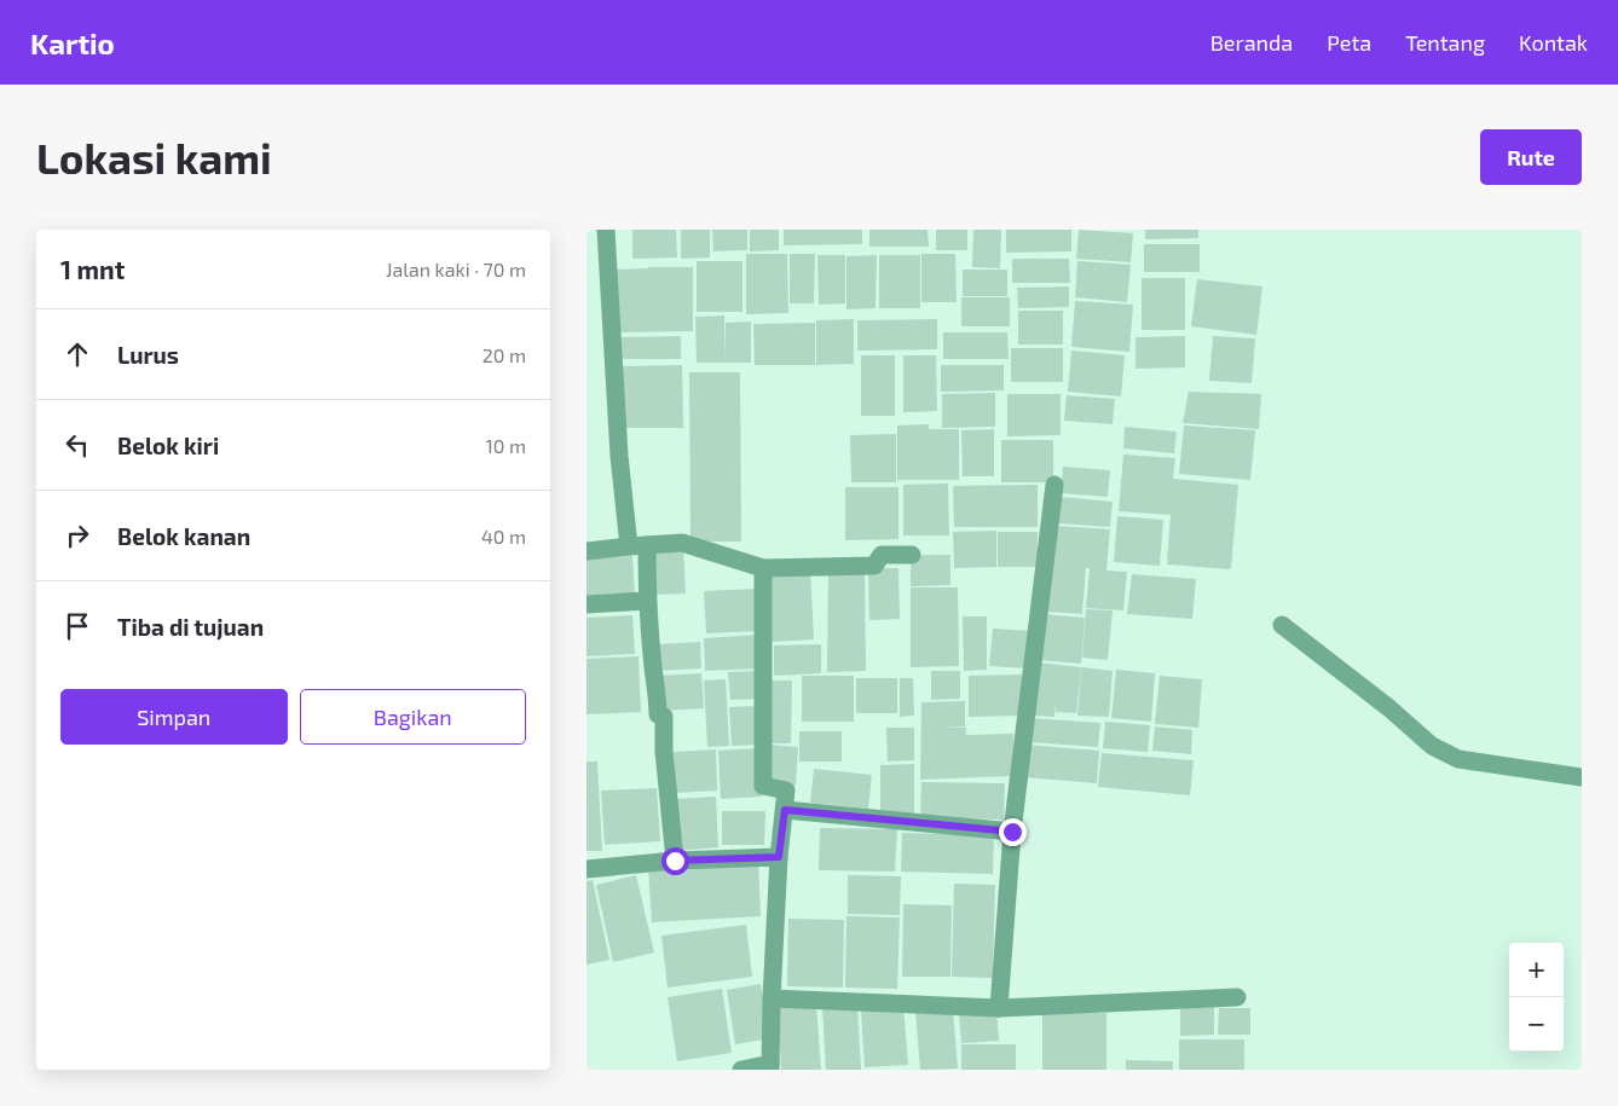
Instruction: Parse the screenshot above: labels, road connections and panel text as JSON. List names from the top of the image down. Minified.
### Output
{"page":{"header":"Kartio","nav":["Beranda","Peta","Tentang","Kontak"],"buttons":["Rute",["Simpan","Bagikan"]],"title":"Lokasi kami","heading":["1 mnt","Jalan kaki · 70 m"],"list":[["Lurus","20 m"],["Belok kiri","10 m"],["Belok kanan","40 m"],"Tiba di tujuan"],"map_buttons":["+","−"]}}
